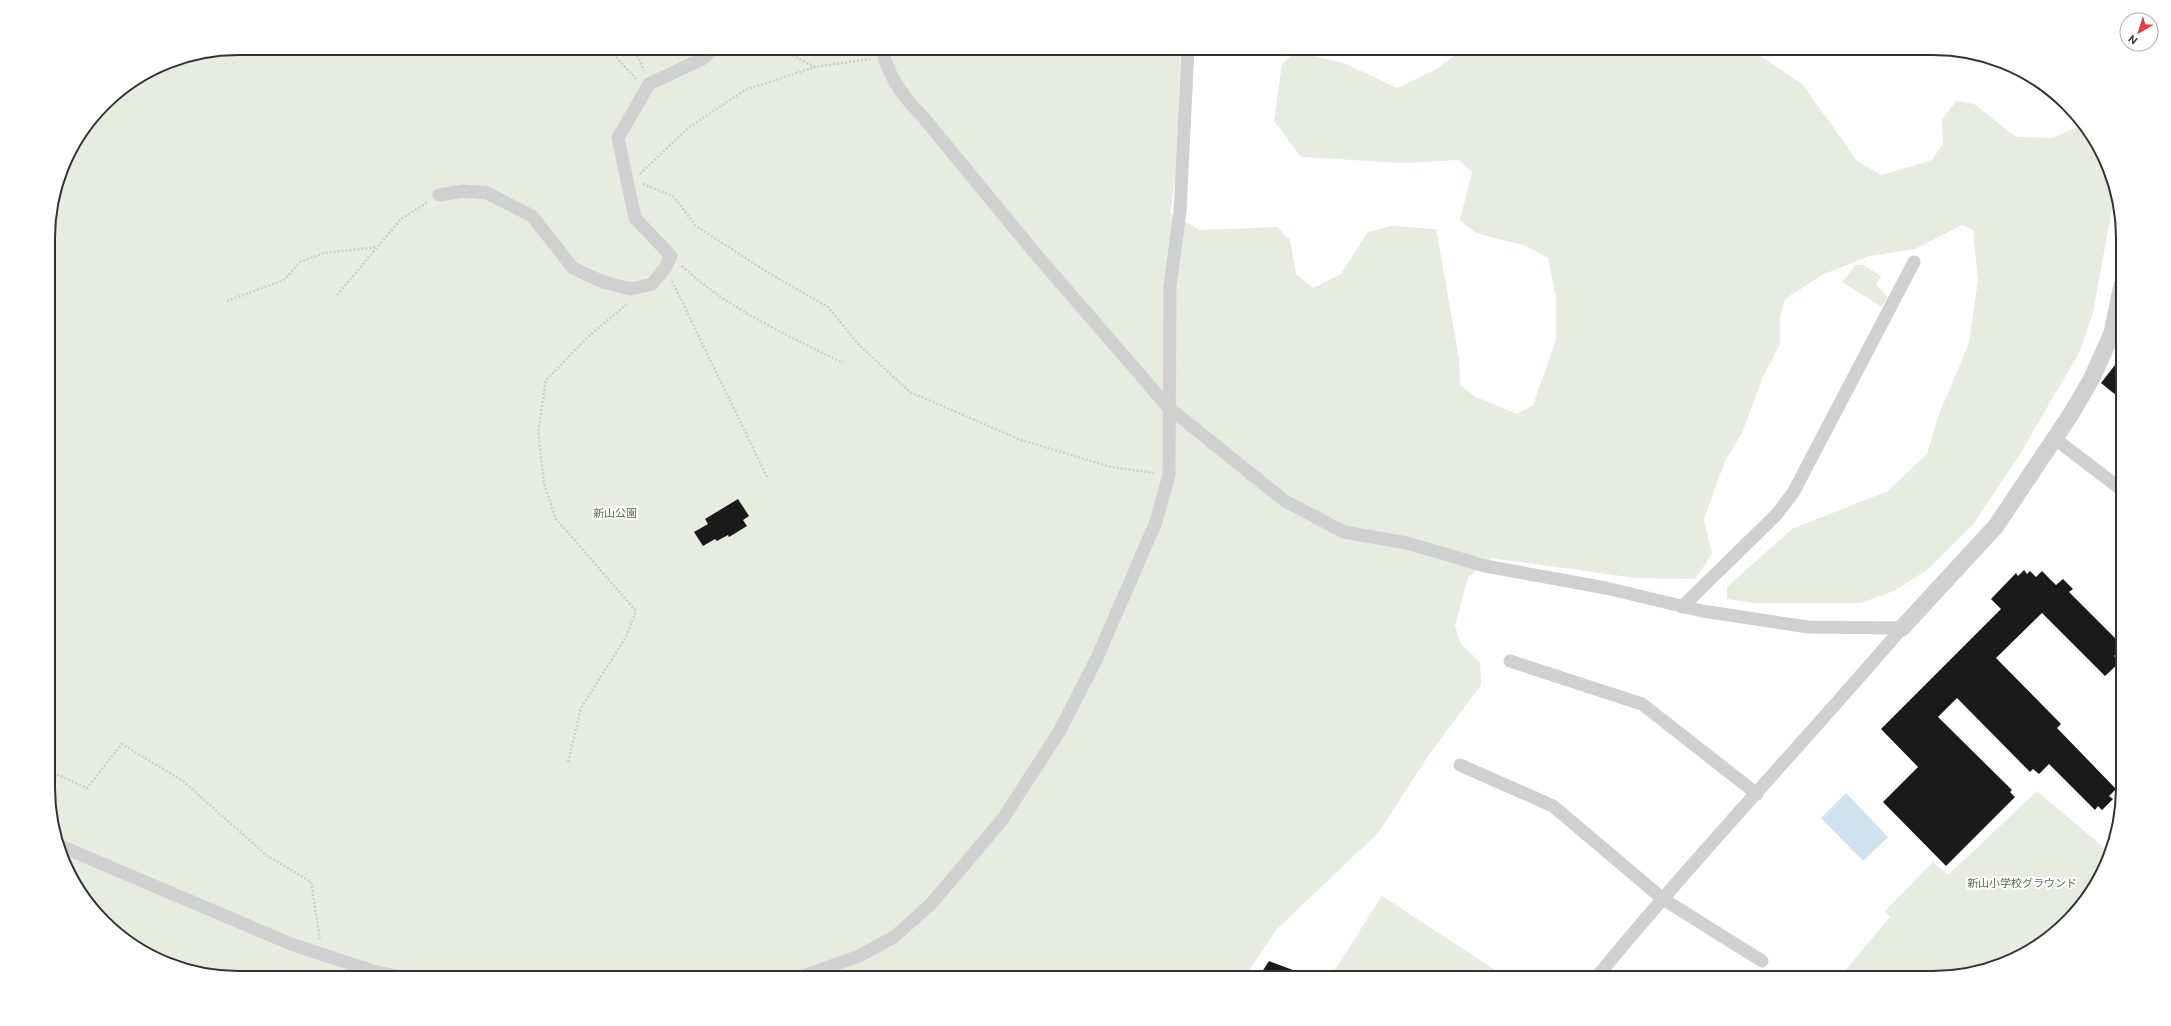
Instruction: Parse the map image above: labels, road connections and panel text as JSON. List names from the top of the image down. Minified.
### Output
{"parks":["新山公園","新山小学校グラウンド"],"north":"bottom left"}
